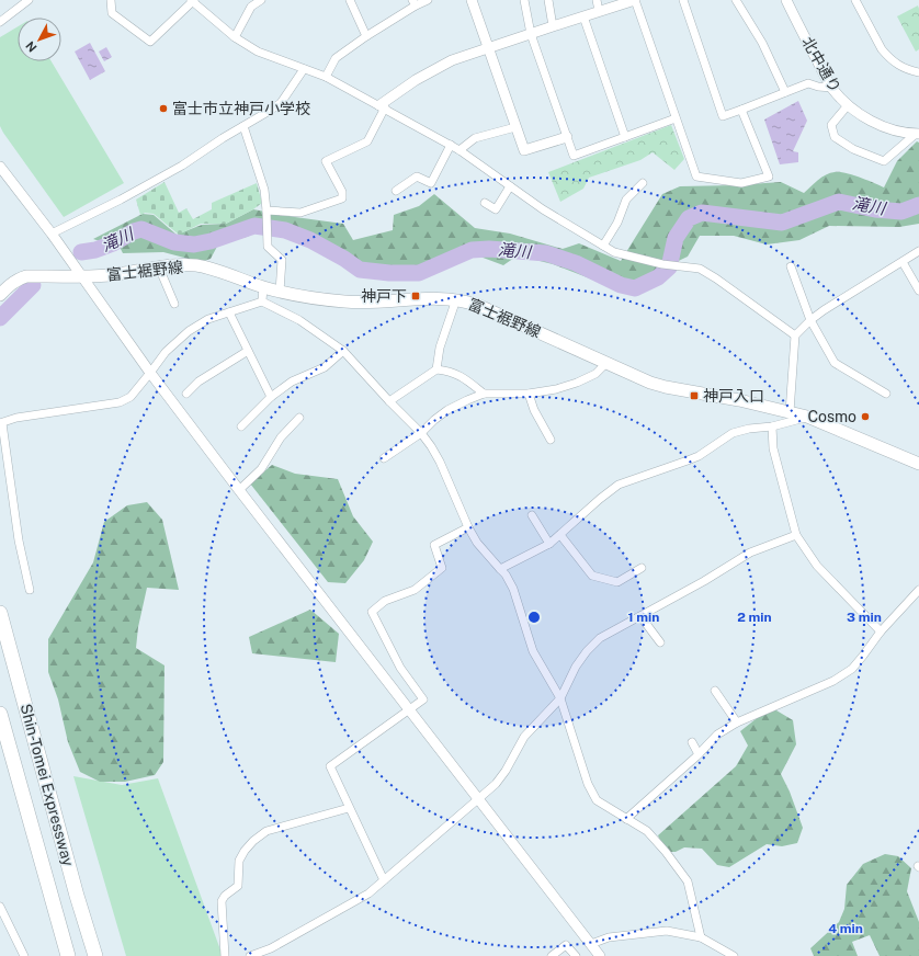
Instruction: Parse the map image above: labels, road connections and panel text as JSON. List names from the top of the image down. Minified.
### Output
{"streets":{"highway":["Shin-Tomei Expressway"],"main road":["富士裾野線"],"street":["北中通り"]},"water":["滝川"],"places":{"other":["富士市立神戸小学校","Cosmo"],"transit":["神戸下","神戸入口"]},"north":"bottom left","rings":["1 min","2 min","3 min","4 min"]}
